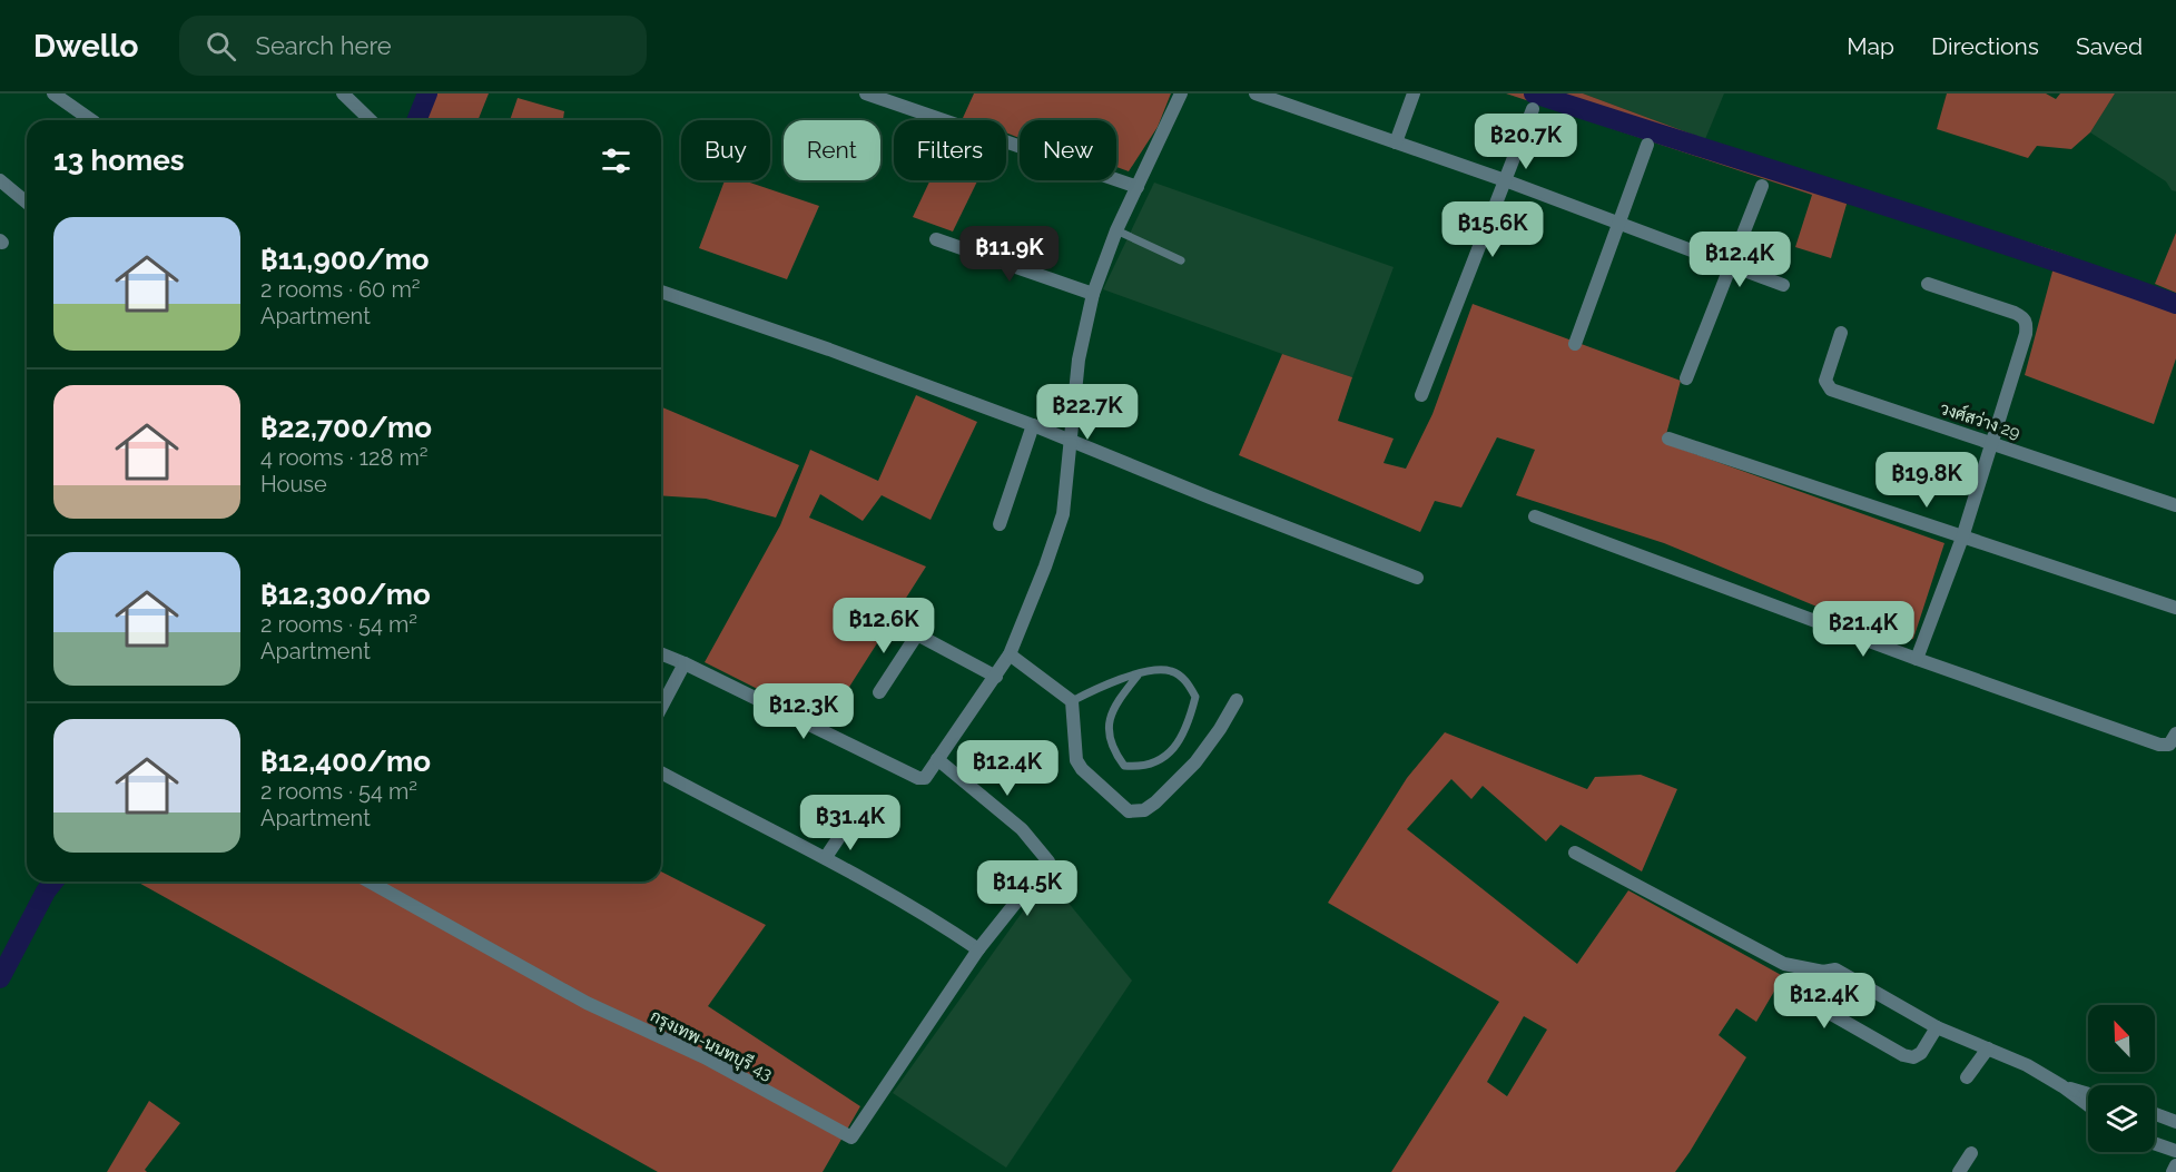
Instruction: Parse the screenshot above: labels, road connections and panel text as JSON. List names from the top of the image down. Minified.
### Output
{"streets":{"street":["วงศ์สว่าง 29","กรุงเทพ-นนทบุรี 43"]},"north":"top left","page":{"header":"Dwello","search":"Search here","nav":["Map","Directions","Saved"],"price":["฿20.7K","฿15.6K","฿11.9K","฿12.4K","฿22.7K","฿19.8K","฿12.6K","฿21.4K","฿12.3K","฿12.4K","฿31.4K","฿14.5K","฿12.4K"],"chip":["Buy","Rent","Filters","New"],"heading":"13 homes","list":[{"name":"฿11,900/mo","note":"2 rooms · 60 m² · Apartment"},{"name":"฿22,700/mo","note":"4 rooms · 128 m² · House"},{"name":"฿12,300/mo","note":"2 rooms · 54 m² · Apartment"},{"name":"฿12,400/mo","note":"2 rooms · 54 m² · Apartment"}]}}
